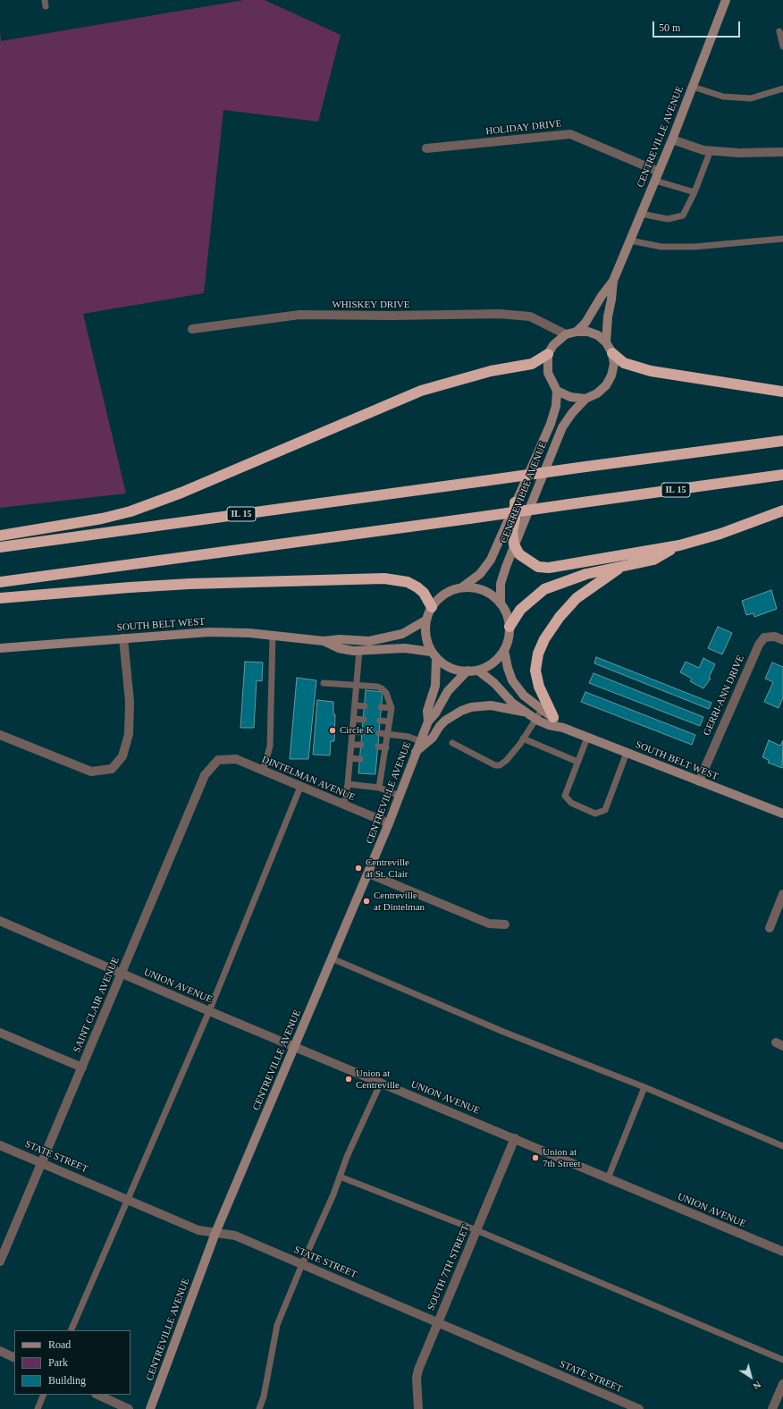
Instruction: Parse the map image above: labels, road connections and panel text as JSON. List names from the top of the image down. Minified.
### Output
{"streets":{"highway":["IL 15"],"main road":["CENTREVILLE AVENUE","SOUTH BELT WEST"],"street":["HOLIDAY DRIVE","WHISKEY DRIVE","GERRI-ANN DRIVE","DINTELMAN AVENUE","UNION AVENUE","SAINT CLAIR AVENUE","STATE STREET","SOUTH 7TH STREET"]},"crossings":[["HOLIDAY DRIVE","CENTREVILLE AVENUE"],["CENTREVILLE AVENUE","WHISKEY DRIVE"],["CENTREVILLE AVENUE","SOUTH BELT WEST"],["CENTREVILLE AVENUE","DINTELMAN AVENUE"],["CENTREVILLE AVENUE","UNION AVENUE"],["CENTREVILLE AVENUE","STATE STREET"],["SOUTH BELT WEST","GERRI-ANN DRIVE"],["DINTELMAN AVENUE","SAINT CLAIR AVENUE"],["UNION AVENUE","SAINT CLAIR AVENUE"],["UNION AVENUE","SOUTH 7TH STREET"],["SAINT CLAIR AVENUE","STATE STREET"],["STATE STREET","SOUTH 7TH STREET"]],"places":["Circle K","Centreville at St. Clair","Centreville at Dintelman","Union at Centreville","Union at 7th Street"],"legend":["Road","Park","Building"],"scale_bar":"50 m","north":"bottom right"}
